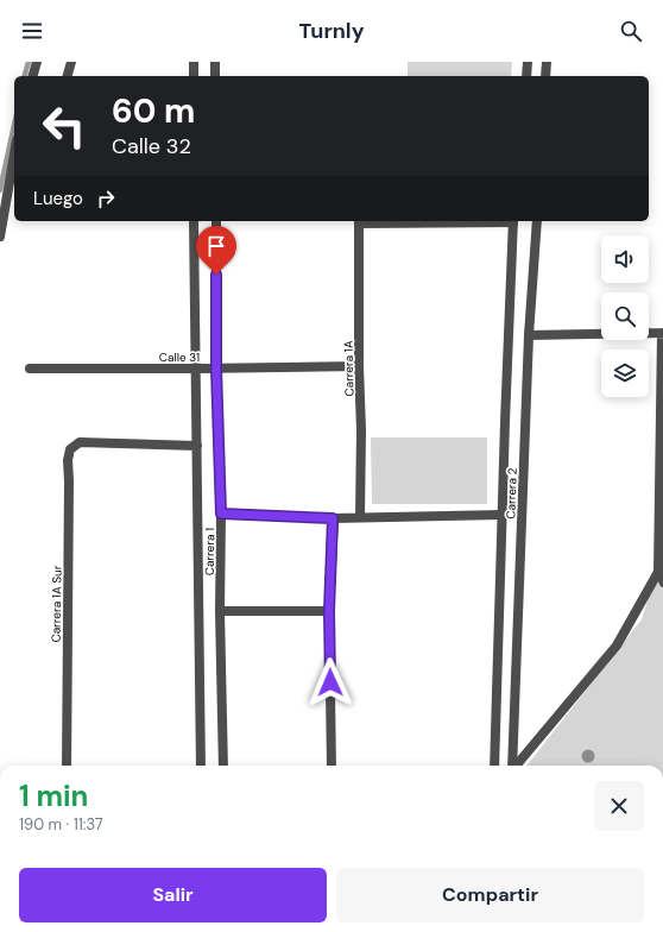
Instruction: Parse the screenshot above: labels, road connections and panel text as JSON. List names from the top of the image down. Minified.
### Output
{"streets":{"street":["Calle 31","Carrera 1A","Carrera 2","Carrera 1","Carrera 1A Sur"]},"crossings":[["Calle 31","Carrera 1A"],["Calle 31","Carrera 1"],["Carrera 1","Carrera 1A Sur"]],"page":{"header":"Turnly","turn":["60 m","Calle 32"],"then":"Luego","heading":["1 min","190 m · 11:37"],"buttons":["Salir","Compartir"]}}
